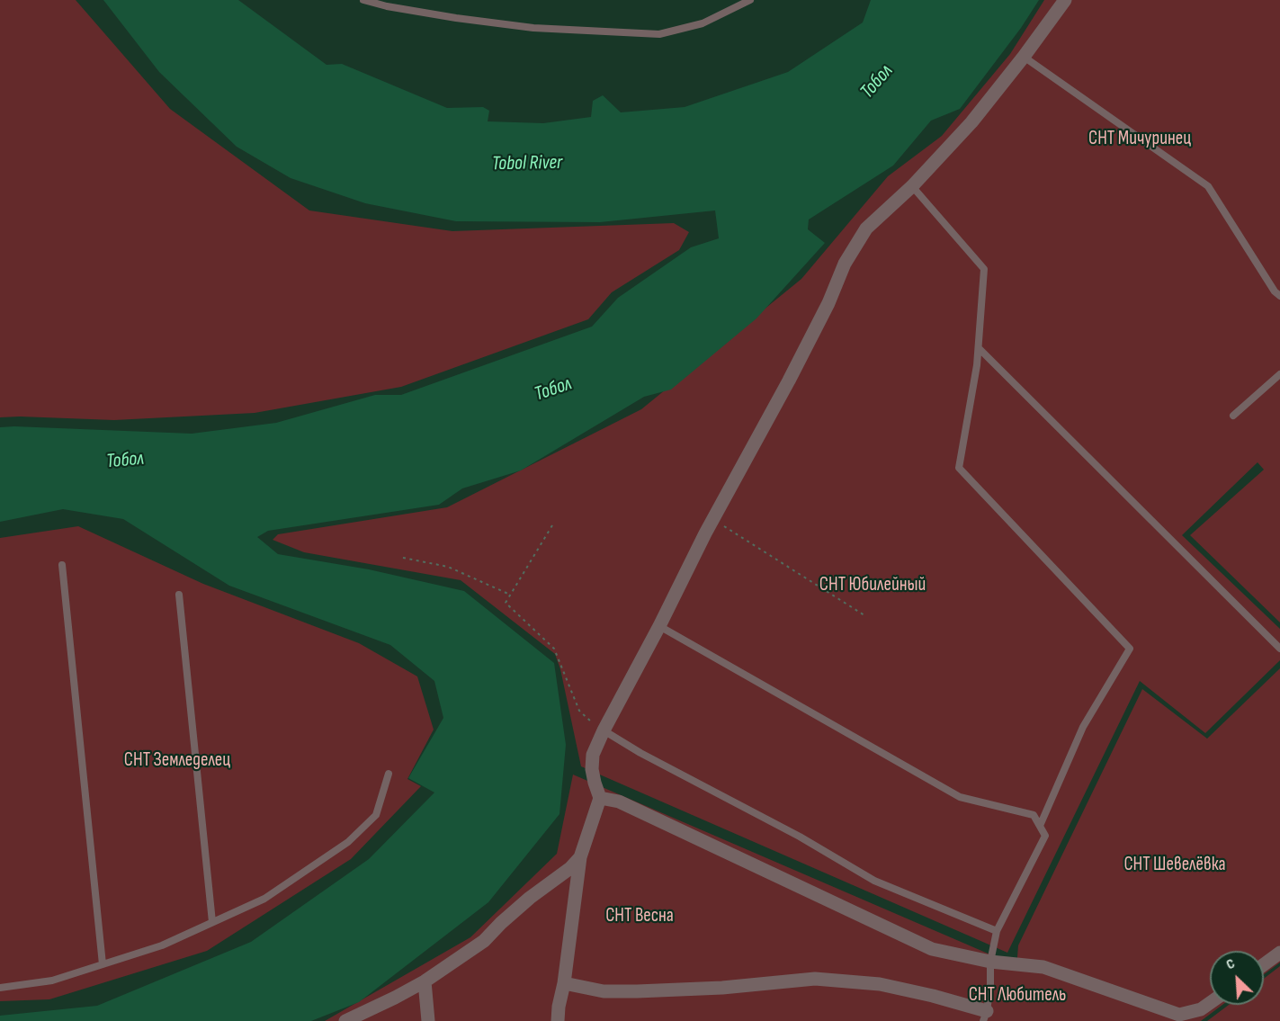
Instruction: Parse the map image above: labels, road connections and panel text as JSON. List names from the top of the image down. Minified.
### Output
{"water":["Тобол","Tobol River"],"parks":["СНТ Мичуринец","СНТ Юбилейный","СНТ Земледелец","СНТ Шевелёвка","СНТ Весна","СНТ Любитель"],"north":"top left"}
